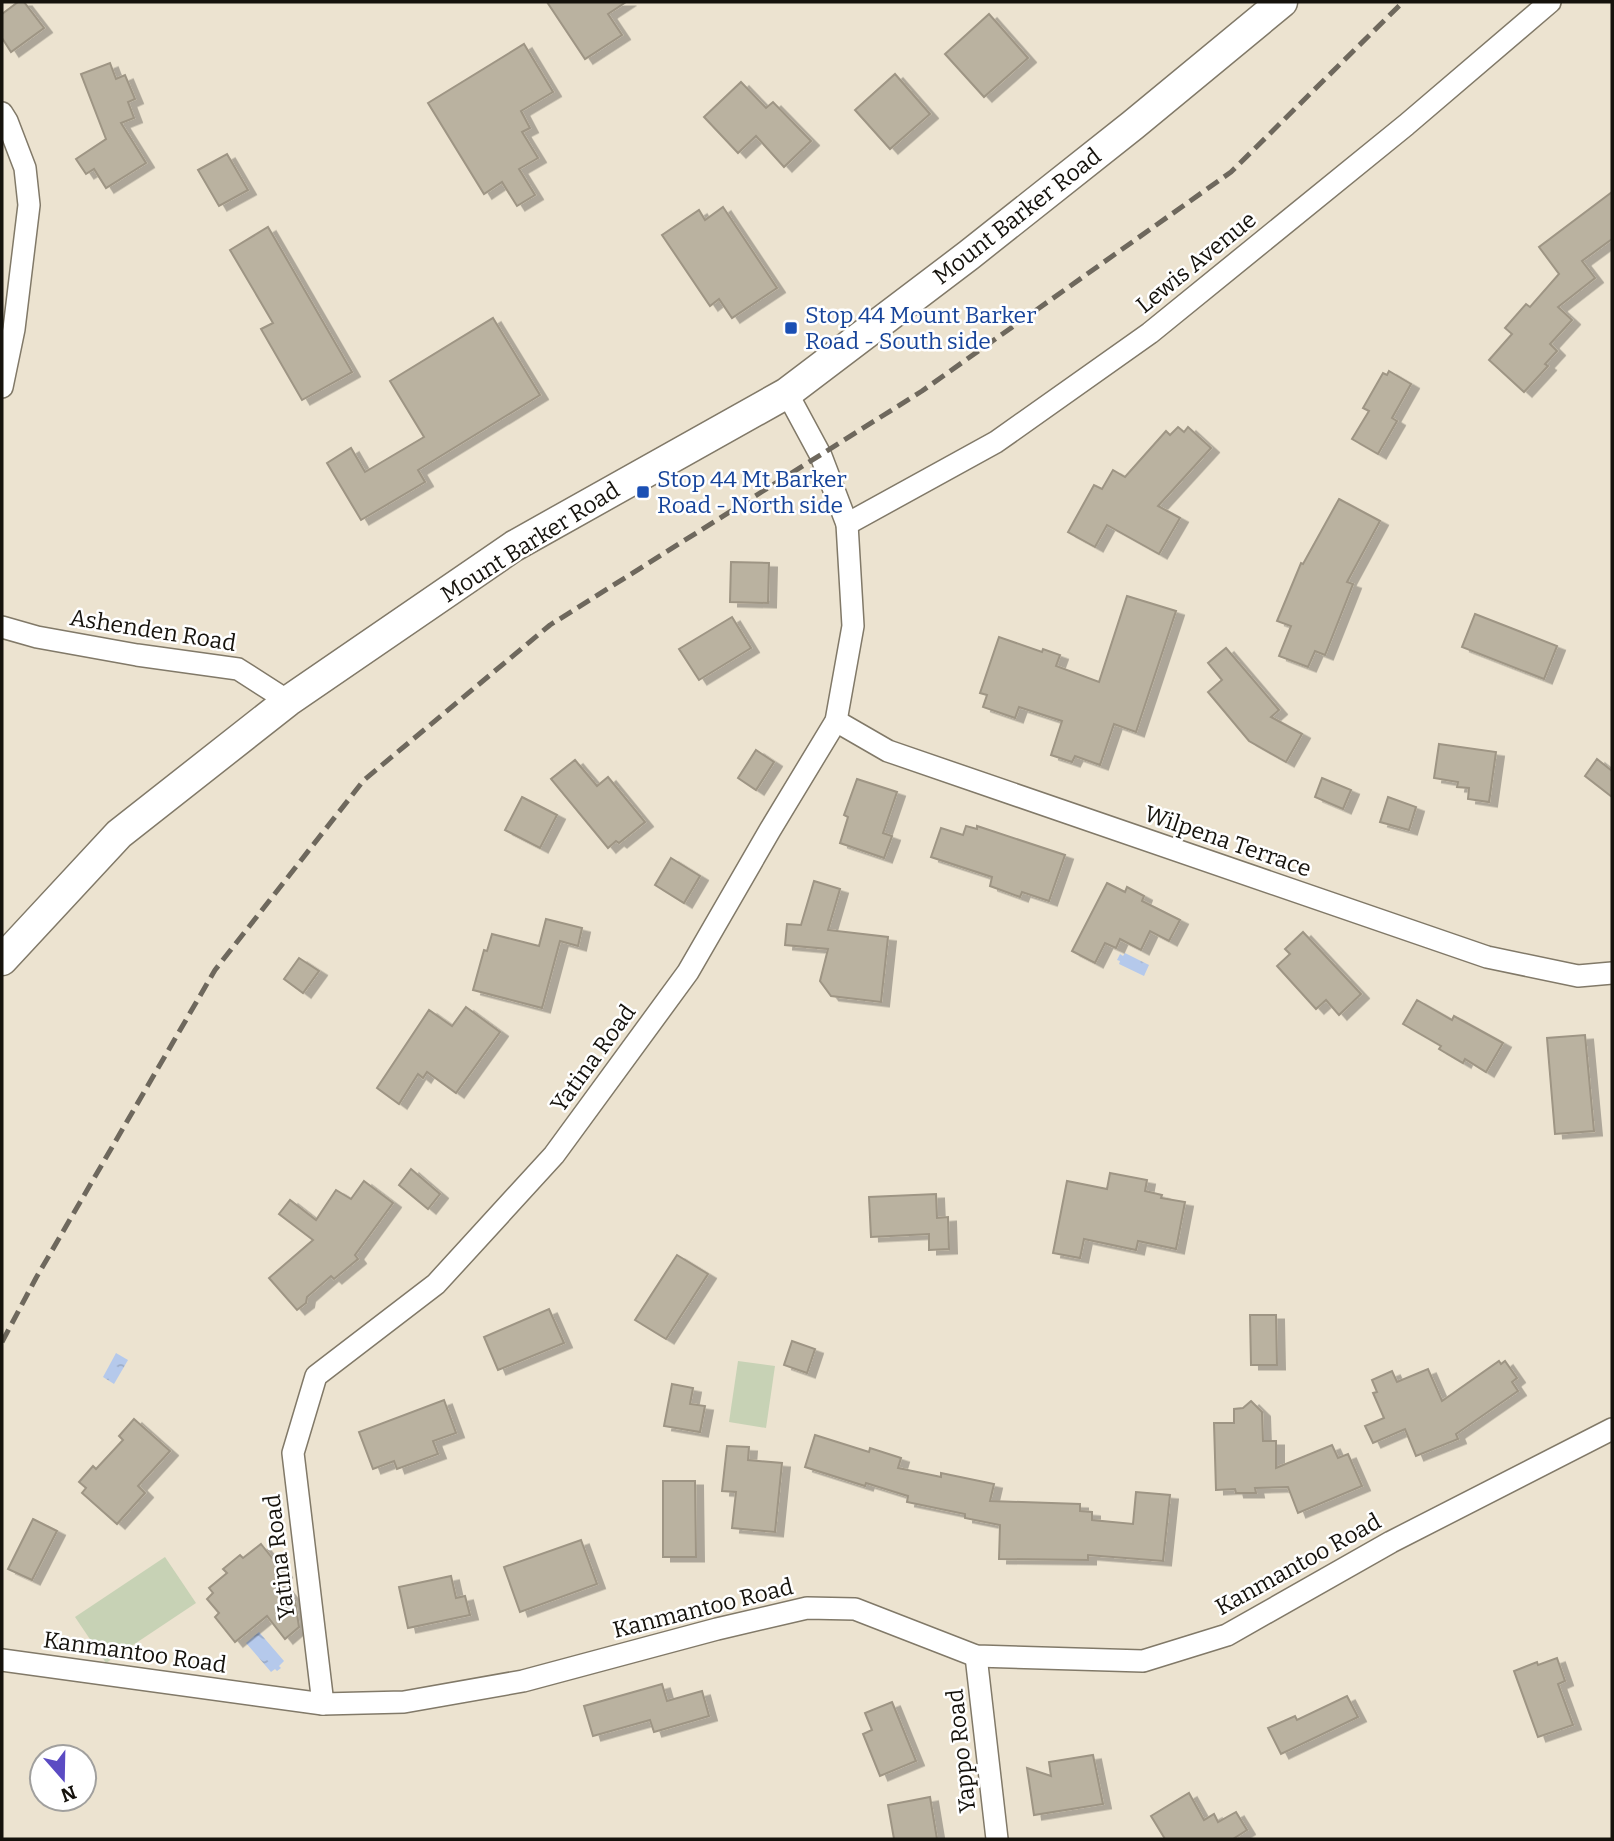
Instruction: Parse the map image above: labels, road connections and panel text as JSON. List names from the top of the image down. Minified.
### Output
{"streets":{"main road":["Mount Barker Road"],"street":["Lewis Avenue","Ashenden Road","Wilpena Terrace","Yatina Road","Kanmantoo Road","Yappo Road"]},"crossings":[["Mount Barker Road","Ashenden Road"],["Mount Barker Road","Yatina Road"],["Lewis Avenue","Yatina Road"],["Wilpena Terrace","Yatina Road"],["Yatina Road","Kanmantoo Road"],["Kanmantoo Road","Yappo Road"]],"places":{"transit":["Stop 44 Mount Barker Road - South side","Stop 44 Mt Barker Road - North side"]},"north":"bottom"}
